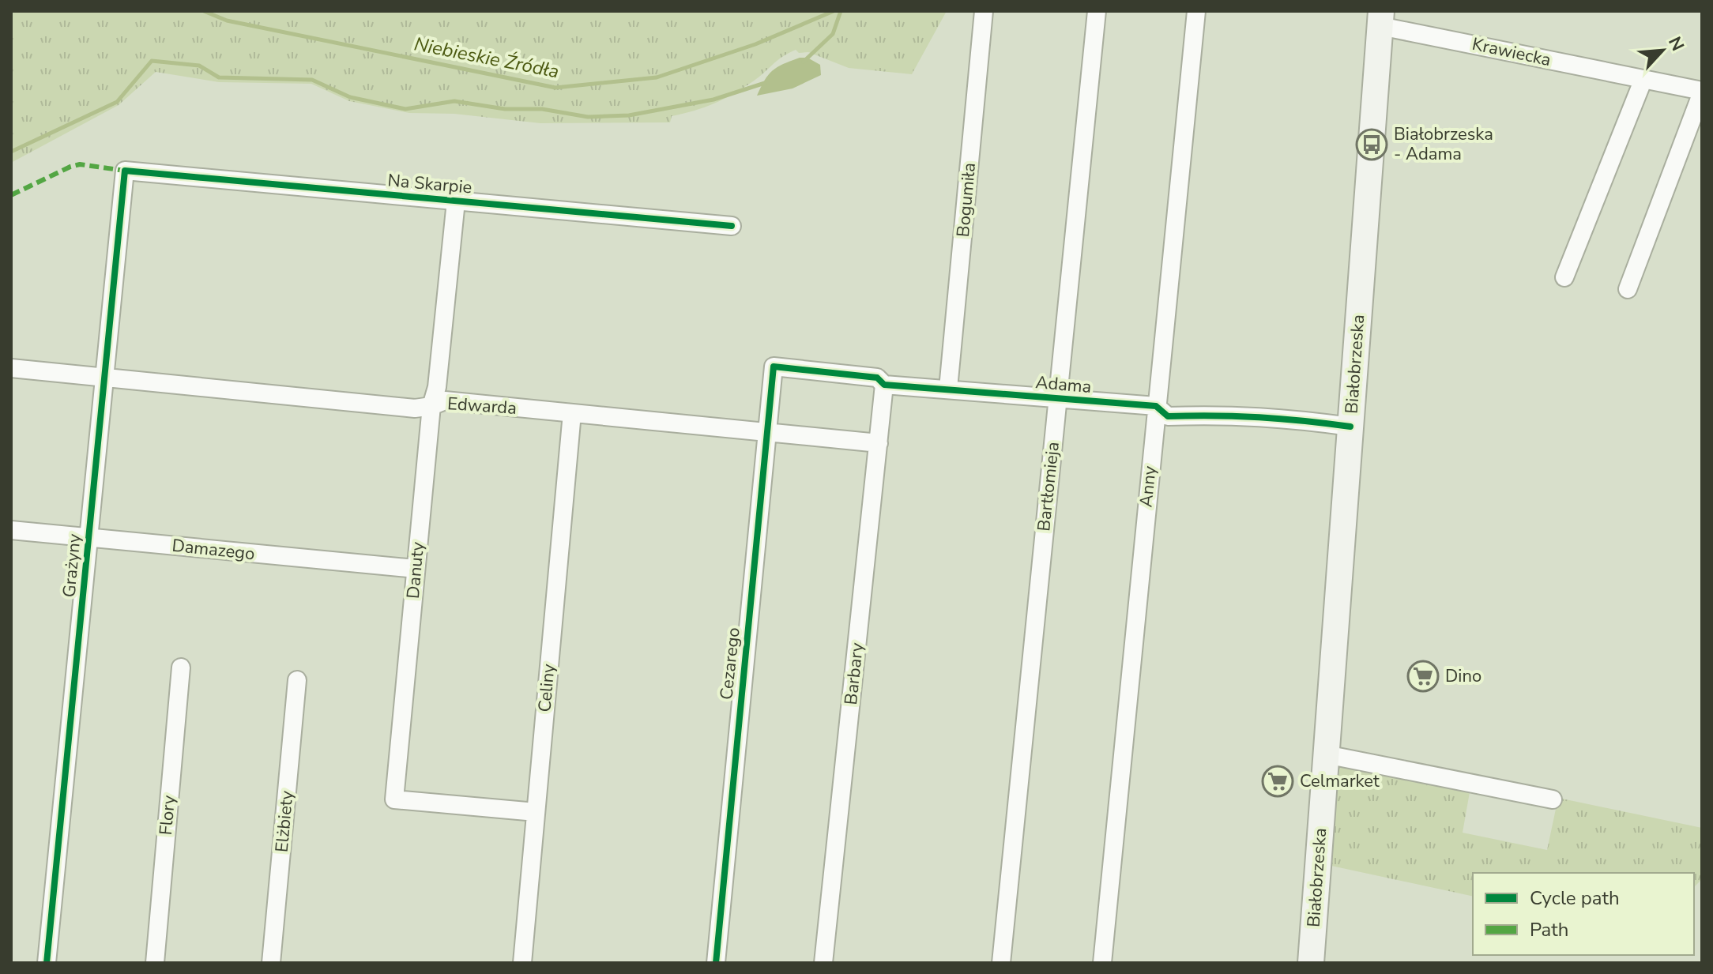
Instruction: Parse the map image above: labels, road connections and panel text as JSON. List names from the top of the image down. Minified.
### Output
{"streets":{"main road":["Białobrzeska"],"street":["Krawiecka","Na Skarpie","Bogumiła","Adama","Edwarda","Bartłomieja","Anny","Damazego","Grażyny","Danuty","Cezarego","Barbary","Celiny","Flory","Elżbiety"]},"crossings":[["Krawiecka","Białobrzeska"],["Na Skarpie","Grażyny"],["Na Skarpie","Danuty"],["Bogumiła","Adama"],["Białobrzeska","Adama"],["Adama","Bartłomieja"],["Adama","Anny"],["Adama","Cezarego"],["Adama","Barbary"],["Edwarda","Grażyny"],["Edwarda","Danuty"],["Edwarda","Cezarego"],["Edwarda","Barbary"],["Edwarda","Celiny"],["Damazego","Grażyny"],["Damazego","Danuty"],["Danuty","Celiny"]],"water":["Niebieskie Źródła"],"places":{"bus stop":["Białobrzeska - Adama"],"supermarket":["Dino","Celmarket"]},"legend":["Cycle path","Path"],"north":"top right"}
